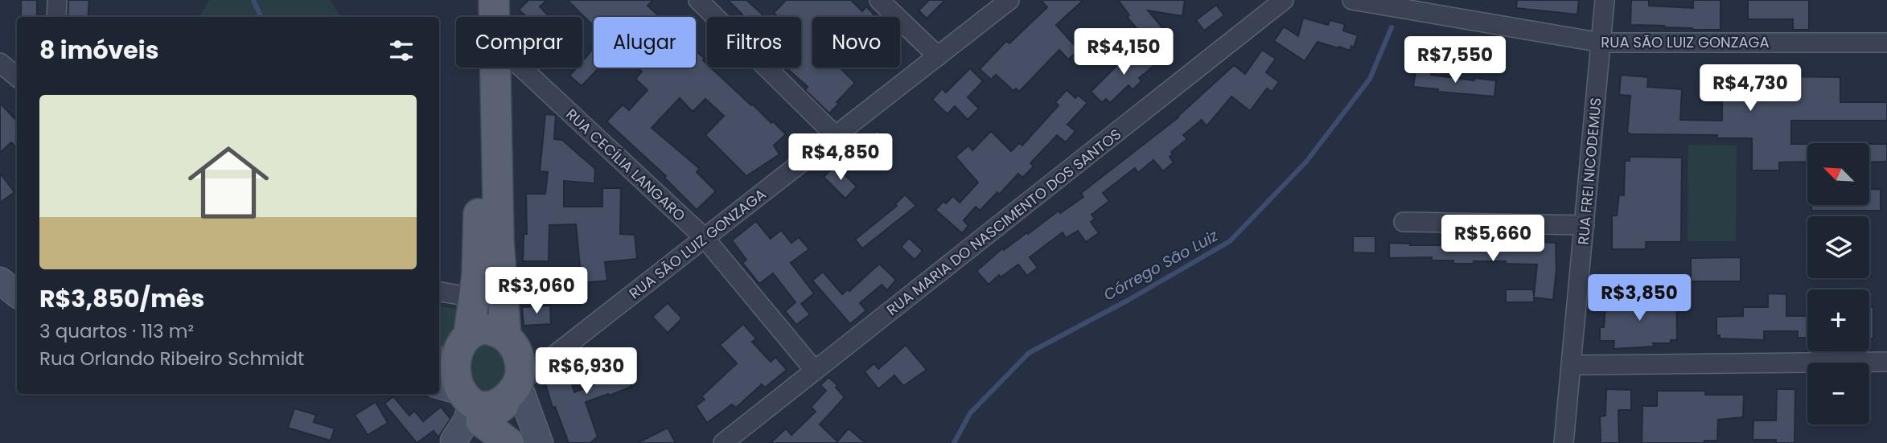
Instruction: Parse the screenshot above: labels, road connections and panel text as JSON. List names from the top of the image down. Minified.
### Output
{"streets":{"street":["RUA SÃO LUIZ GONZAGA","RUA CECÍLIA LANGARO","RUA FREI NICODEMUS","RUA MARIA DO NASCIMENTO DOS SANTOS"]},"crossings":[["RUA SÃO LUIZ GONZAGA","RUA CECÍLIA LANGARO"],["RUA SÃO LUIZ GONZAGA","RUA FREI NICODEMUS"],["RUA CECÍLIA LANGARO","RUA MARIA DO NASCIMENTO DOS SANTOS"]],"water":["Córrego São Luiz"],"north":"top left","page":{"chip":["Comprar","Alugar","Filtros","Novo"],"heading":"8 imóveis","price":["R$4,150","R$7,550","R$4,730","R$4,850","R$5,660","R$3,060","R$3,850","R$6,930"],"list":[{"name":"R$3,850/mês","note":"3 quartos · 113 m² · Rua Orlando Ribeiro Schmidt"}],"map_buttons":["+","−"]}}
